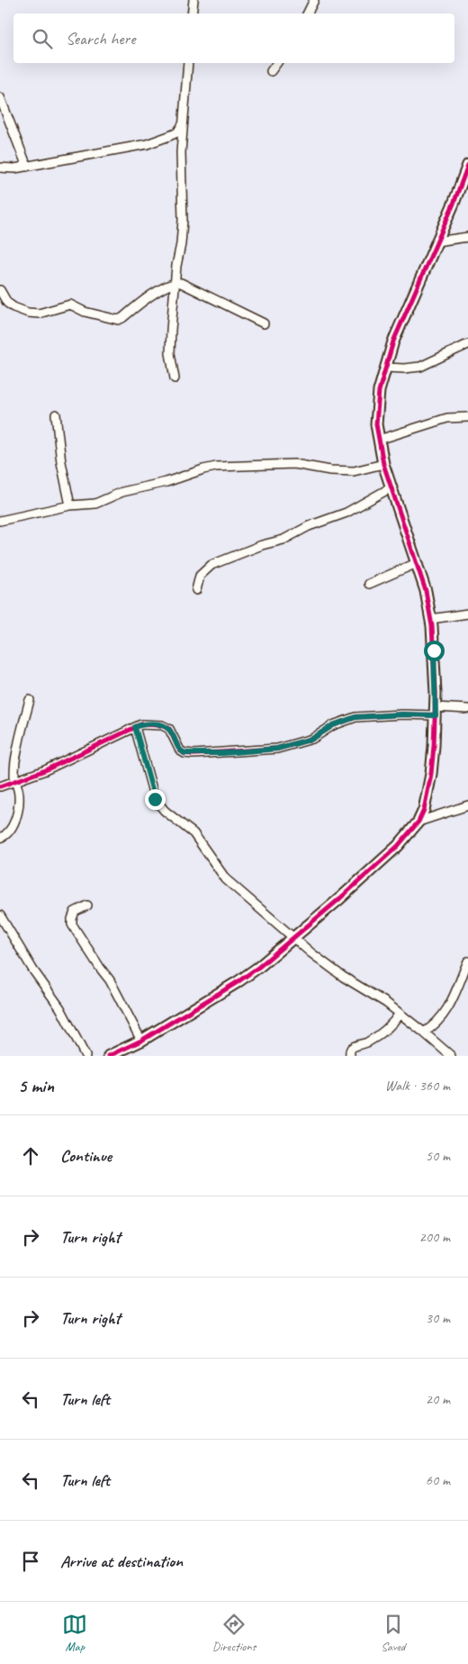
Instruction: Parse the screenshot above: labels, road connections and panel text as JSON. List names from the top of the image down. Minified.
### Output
{"page":{"search":"Search here","heading":["5 min","Walk · 360 m"],"list":[["Continue","50 m"],["Turn right","200 m"],["Turn right","30 m"],["Turn left","20 m"],["Turn left","60 m"],"Arrive at destination"],"nav":["Map","Directions","Saved"]}}
